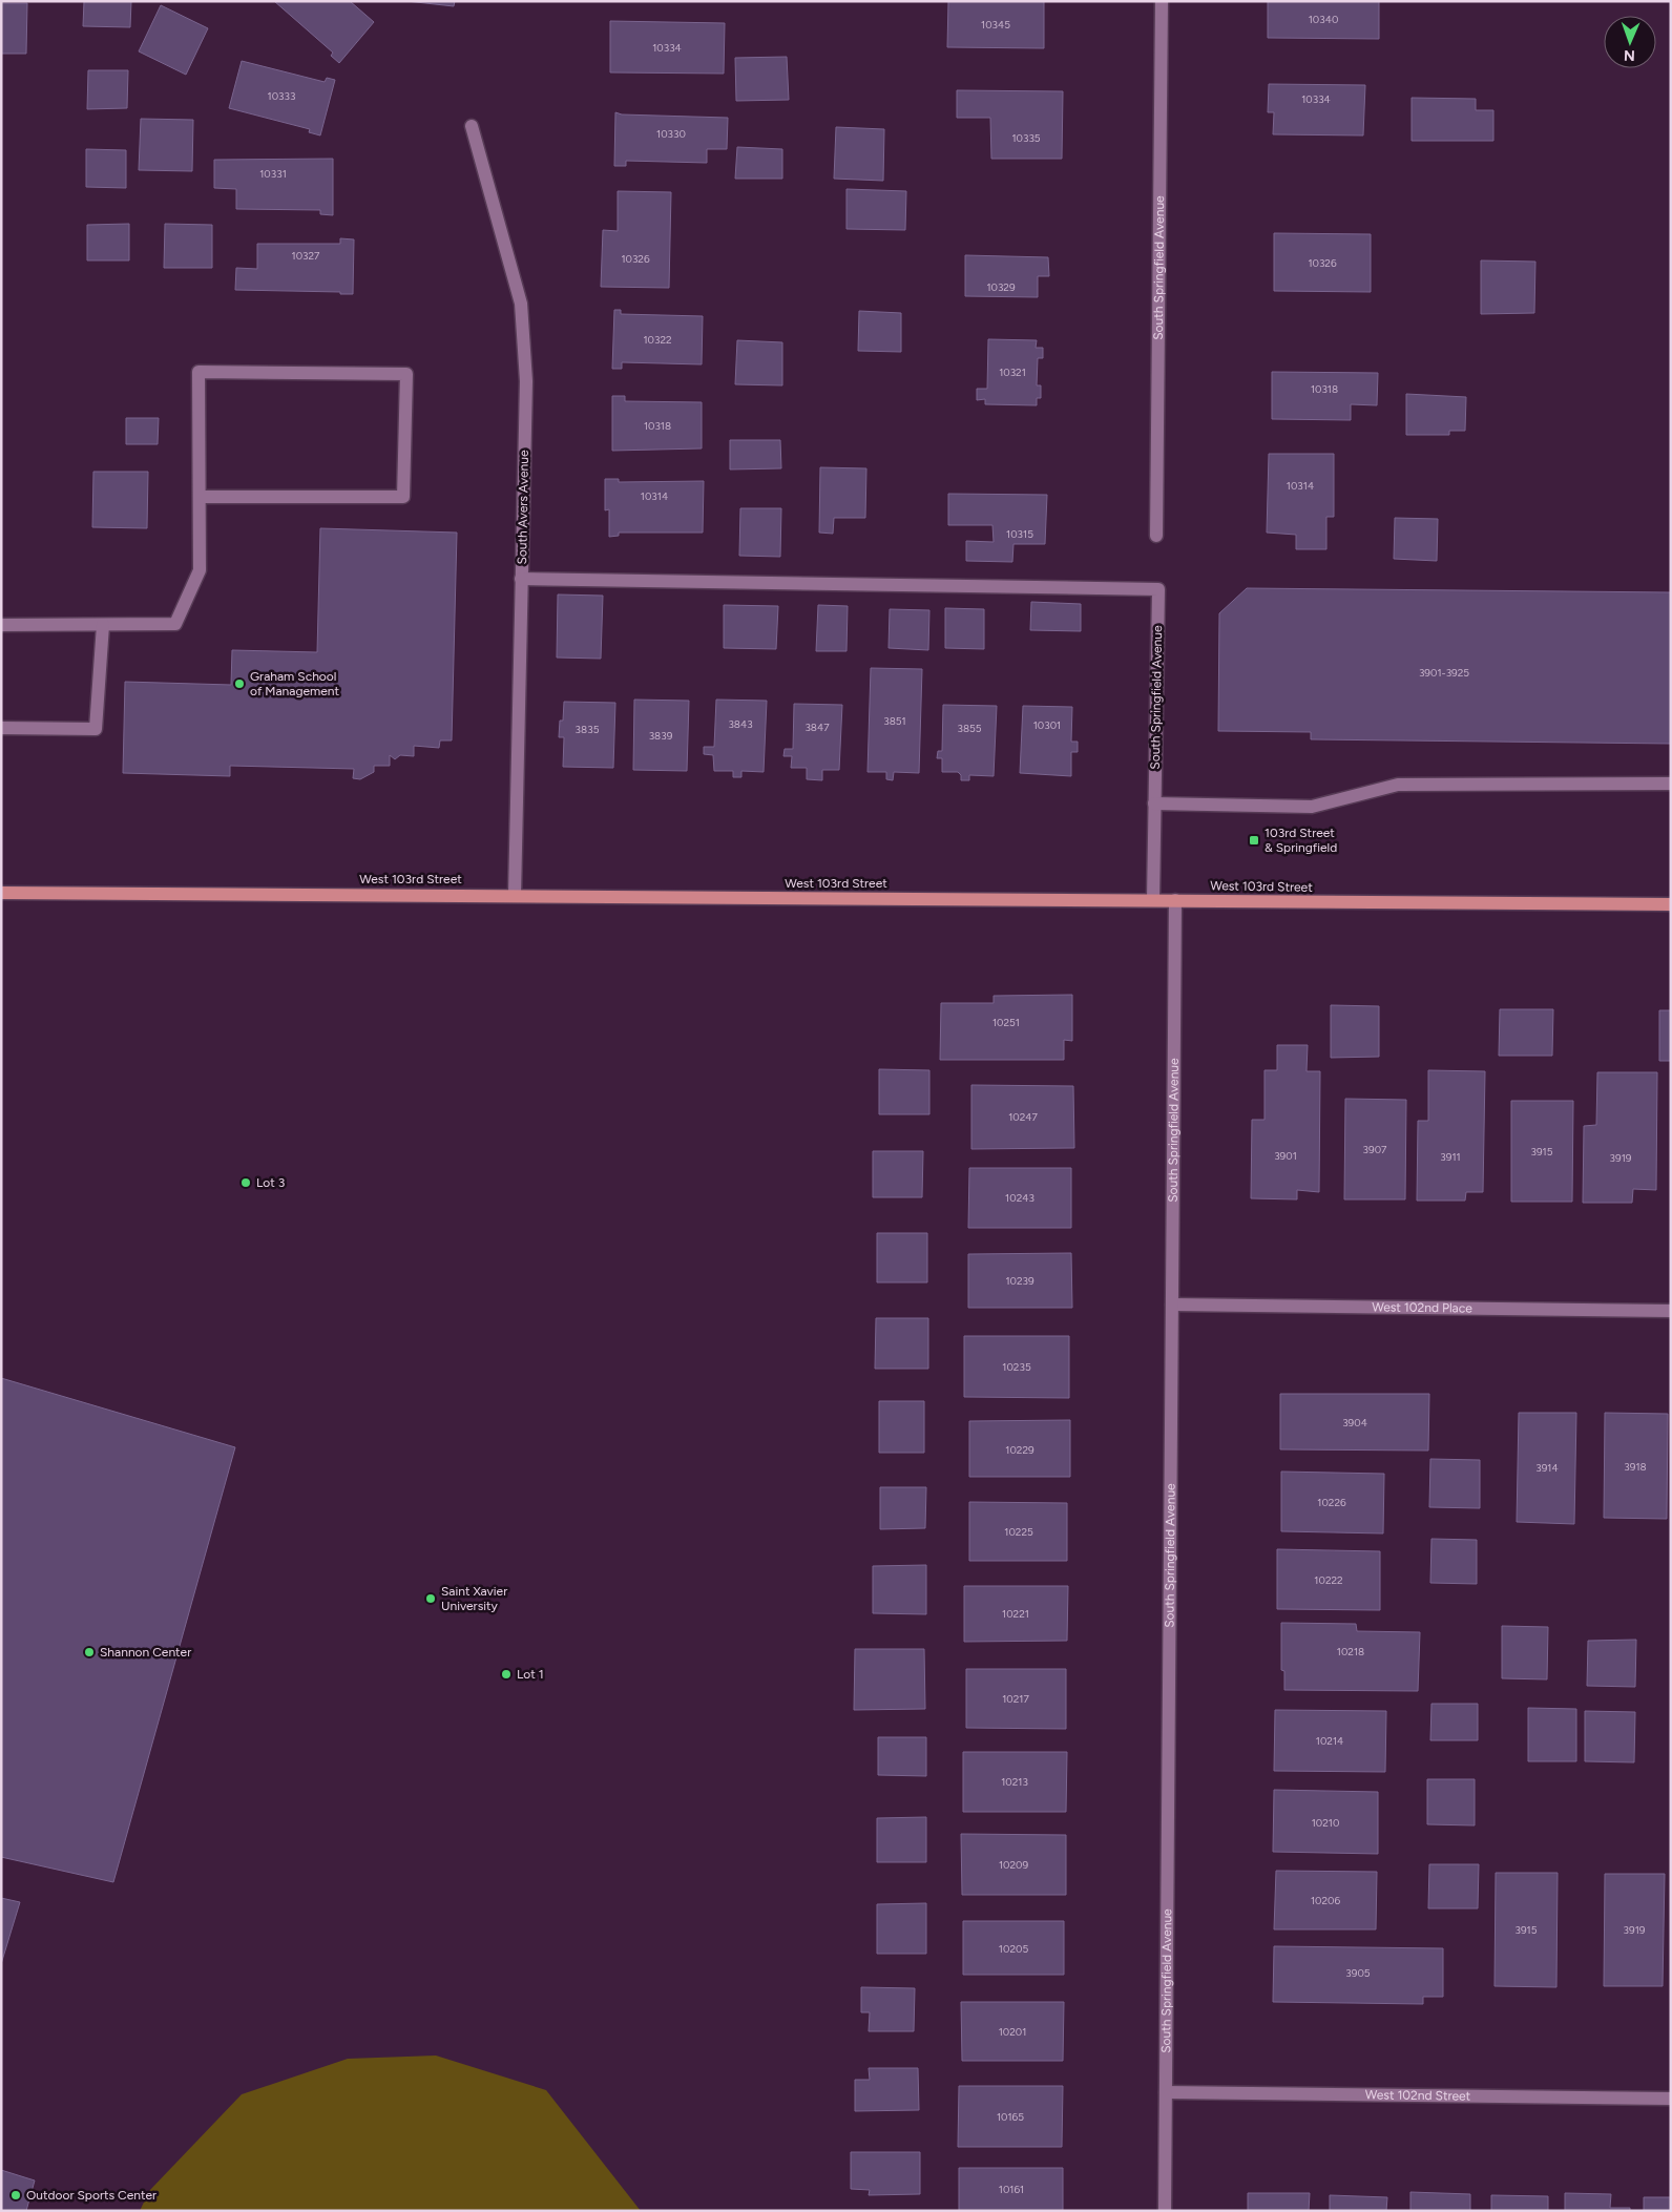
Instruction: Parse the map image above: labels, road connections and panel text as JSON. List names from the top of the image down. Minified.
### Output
{"streets":{"main road":["West 103rd Street"],"street":["South Springfield Avenue","South Avers Avenue","West 102nd Place","West 102nd Street"]},"crossings":[["South Springfield Avenue","South Avers Avenue"],["South Springfield Avenue","West 103rd Street"],["South Springfield Avenue","West 102nd Place"],["South Springfield Avenue","West 102nd Street"],["South Avers Avenue","West 103rd Street"]],"places":{"other":["Graham School of Management","Lot 3","Saint Xavier University","Shannon Center","Lot 1","Outdoor Sports Center"],"transit":["103rd Street & Springfield"]},"house_numbers":["10340","10345","10334","10333","10334","10330","10335","10331","10327","10326","10326","10329","10322","10321","10318","10318","10314","10314","10315","3901-3925","3851","3843","10301","3847","3855","3835","3839","10251","10247","3907","3915","3901","3911","3919","10243","10239","10235","3904","10229","3918","3914","10226","10225","10222","10221","10218","10217","10214","10213","10210","10209","10206","3915","3919","10205","3905","10201","10165","10161"],"north":"bottom"}
